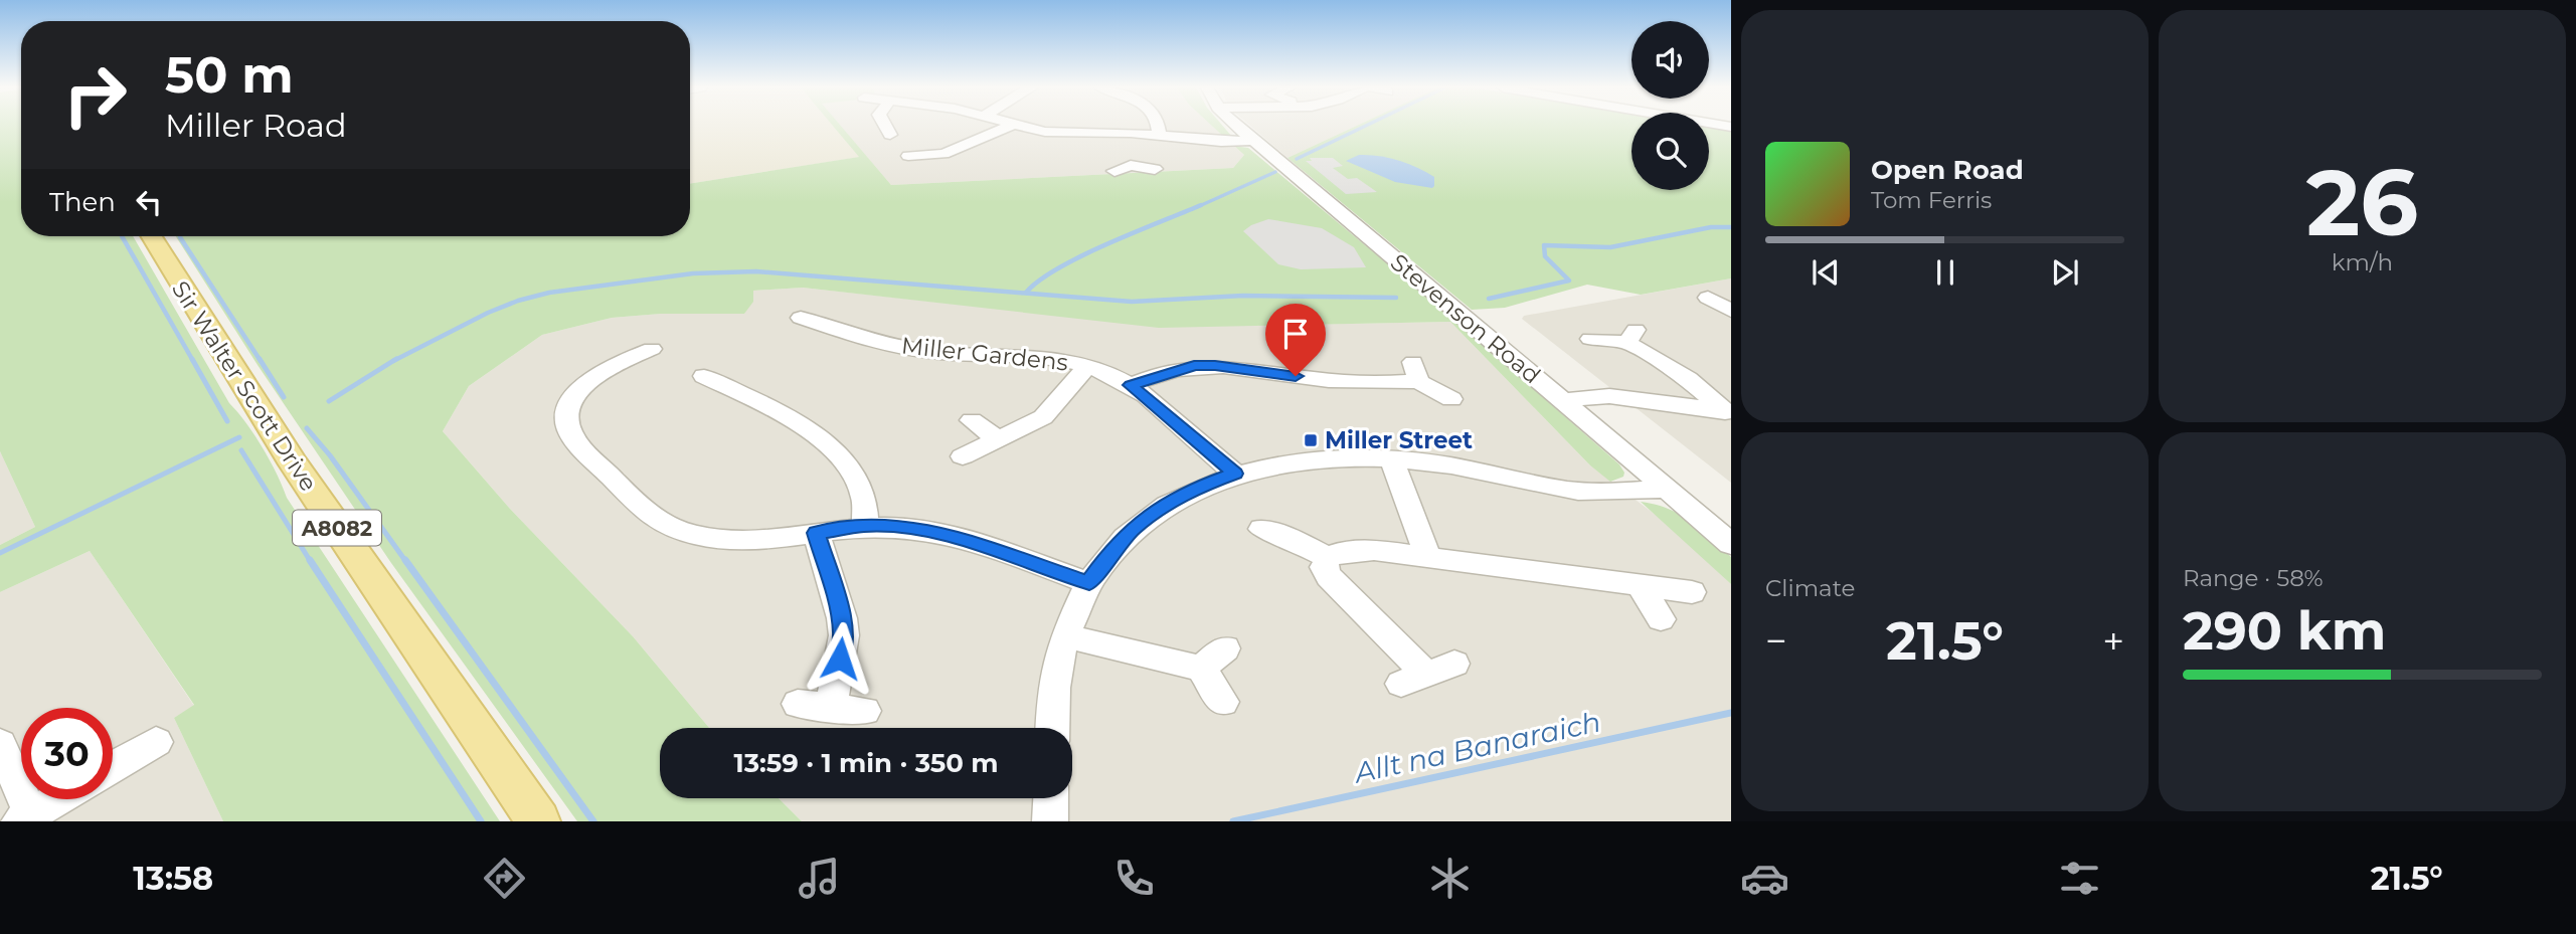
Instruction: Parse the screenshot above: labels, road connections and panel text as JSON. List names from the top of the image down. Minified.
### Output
{"streets":{"main road":["Sir Walter Scott Drive","A8082"],"street":["Stevenson Road","Miller Gardens"]},"water":["Allt na Banaraich"],"places":{"transit":["Miller Street"]},"page":{"tile":[["26","km/h"],"Climate",["Range · 58%","290 km"]],"turn":["50 m","Miller Road"],"song":["Open Road","Tom Ferris"],"then":"Then","heat":["−","21.5°","+"],"limit":"30","trip":"13:59 · 1 min · 350 m","tabs":["13:58","21.5°"]}}
